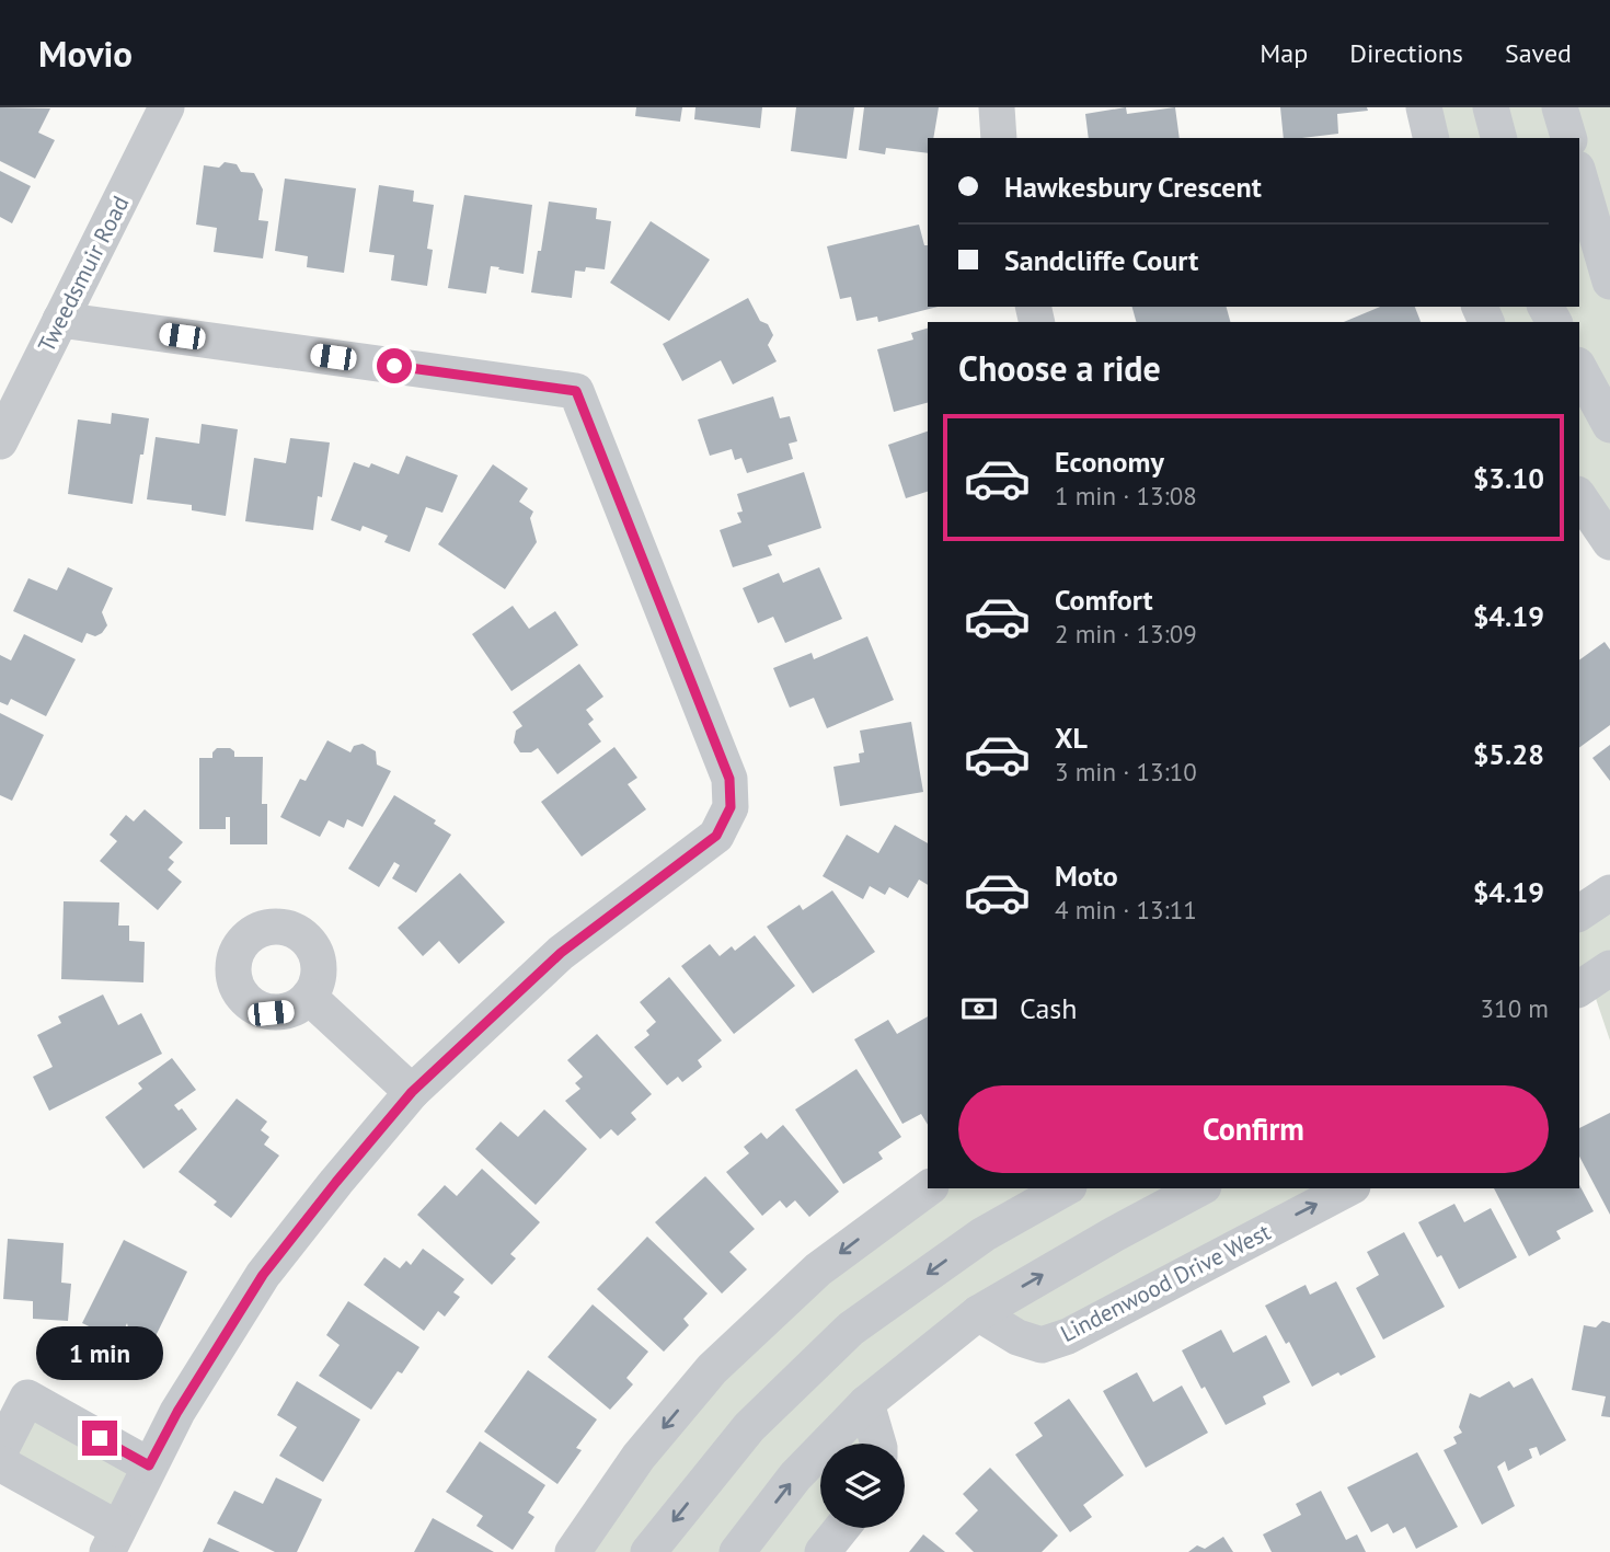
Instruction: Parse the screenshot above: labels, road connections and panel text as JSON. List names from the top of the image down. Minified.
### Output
{"streets":{"street":["Tweedsmuir Road","Lindenwood Drive West"]},"page":{"header":"Movio","nav":["Map","Directions","Saved"],"banner":["Hawkesbury Crescent","Sandcliffe Court"],"heading":"Choose a ride","list":[{"name":"Economy","note":"1 min · 13:08","value":"$3.10"},{"name":"Comfort","note":"2 min · 13:09","value":"$4.19"},{"name":"XL","note":"3 min · 13:10","value":"$5.28"},{"name":"Moto","note":"4 min · 13:11","value":"$4.19"}],"pay":["Cash","310 m"],"buttons":"Confirm","bubble":"1 min"}}
